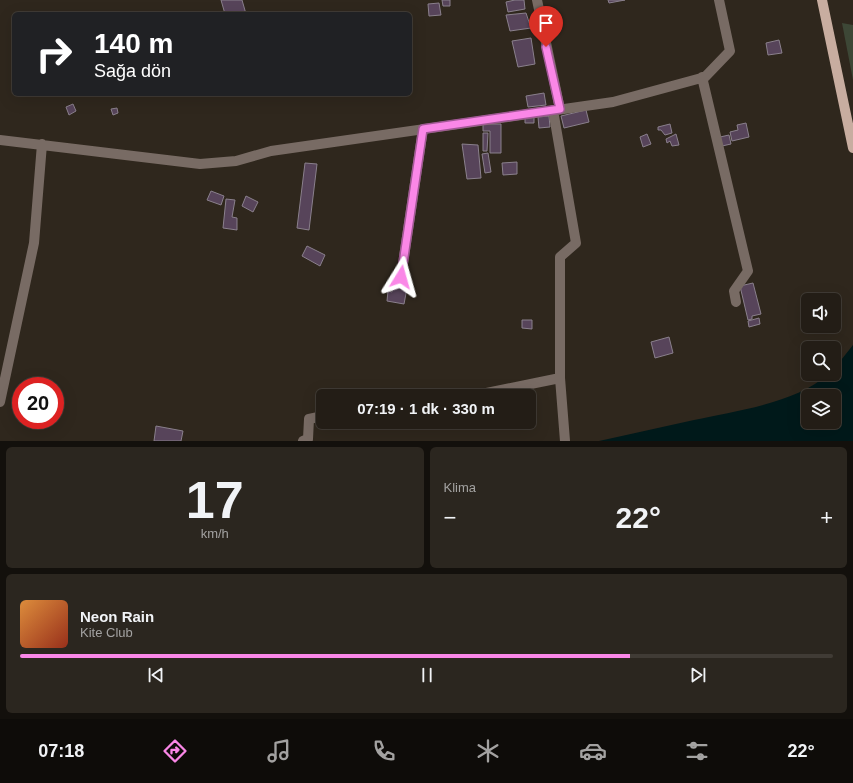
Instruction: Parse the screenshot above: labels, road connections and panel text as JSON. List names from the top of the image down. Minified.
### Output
{"page":{"turn":["140 m","Sağa dön"],"limit":"20","trip":"07:19 · 1 dk · 330 m","tile":[["17","km/h"],"Klima"],"heat":["−","22°","+"],"song":["Neon Rain","Kite Club"],"tabs":["07:18","22°"]}}
